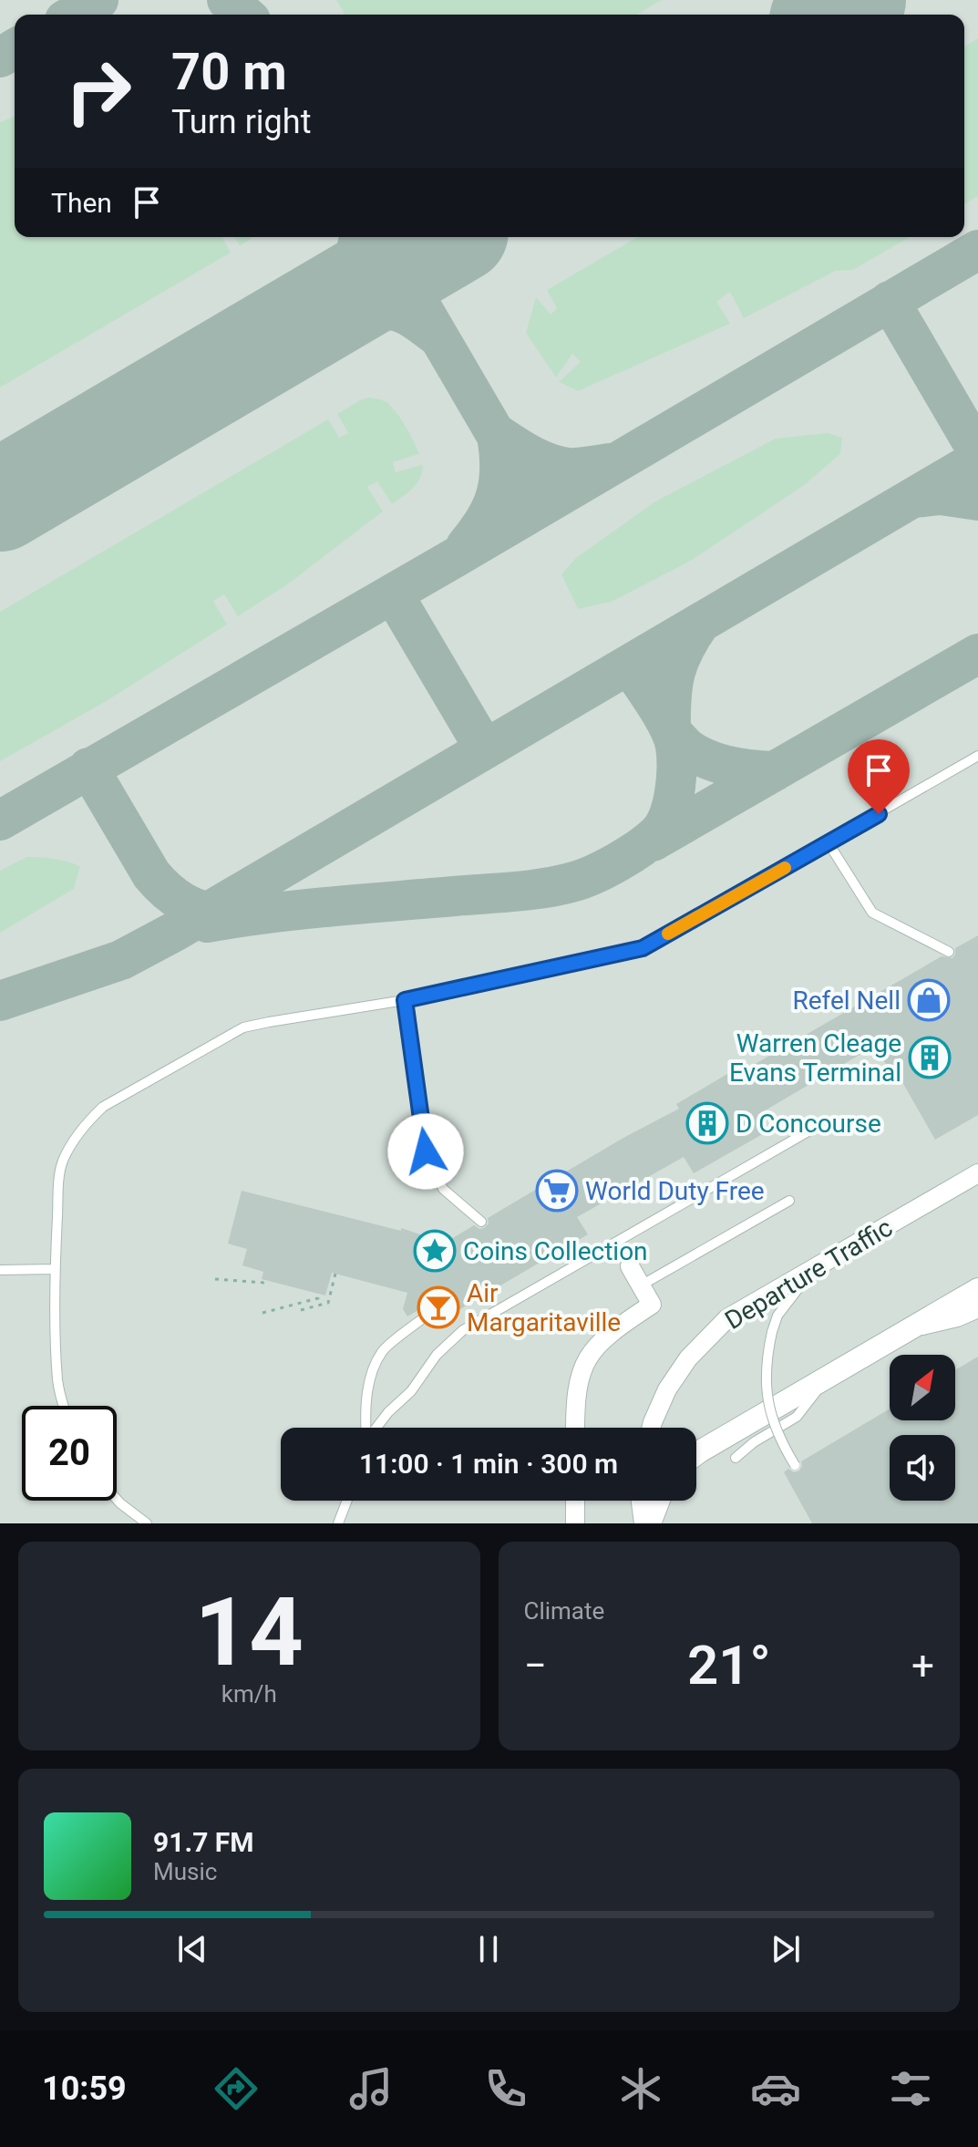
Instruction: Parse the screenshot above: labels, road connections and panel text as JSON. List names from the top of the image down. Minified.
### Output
{"streets":{"street":["Departure Traffic"]},"places":{"shop":["Refel Nell"],"building":["Warren Cleage Evans Terminal","D Concourse"],"supermarket":["World Duty Free"],"place":["Coins Collection"],"bar":["Air Margaritaville"]},"north":"top right","page":{"turn":["70 m","Turn right"],"then":"Then","limit":"20","trip":"11:00 · 1 min · 300 m","tile":[["14","km/h"],"Climate"],"heat":["−","21°","+"],"song":["91.7 FM","Music"],"tabs":"10:59"}}
